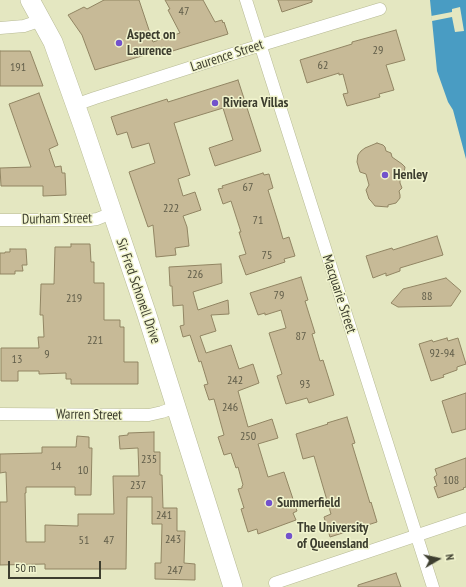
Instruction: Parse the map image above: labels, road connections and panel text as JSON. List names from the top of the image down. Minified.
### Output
{"streets":{"main road":["Sir Fred Schonell Drive"],"street":["Laurence Street","Durham Street","Macquarie Street","Warren Street"]},"crossings":[["Laurence Street","Sir Fred Schonell Drive"],["Laurence Street","Macquarie Street"],["Durham Street","Sir Fred Schonell Drive"],["Sir Fred Schonell Drive","Warren Street"]],"places":["Aspect on Laurence","Riviera Villas","Henley","Summerfield","The University of Queensland"],"house_numbers":["47","29","62","191","67","222","71","75","226","79","88","219","87","221","92-94","9","13","242","93","246","250","235","14","10","108","237","241","243","51","47","247"],"scale_bar":"50 m","north":"right"}
